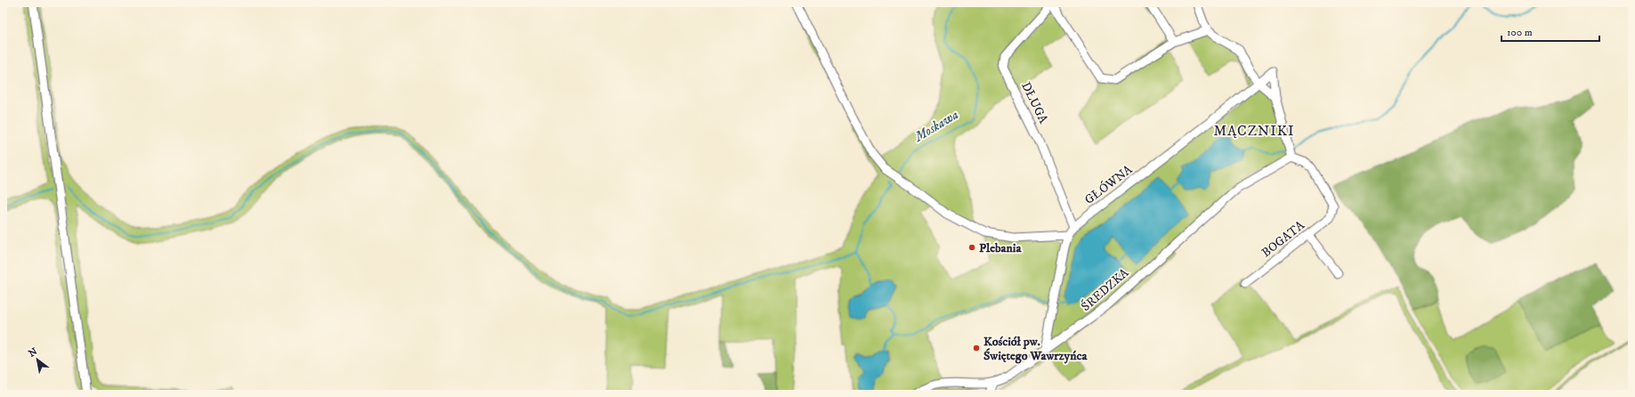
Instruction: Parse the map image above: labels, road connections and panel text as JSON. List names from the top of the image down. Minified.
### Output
{"streets":{"street":["DŁUGA","GŁÓWNA","BOGATA","ŚREDZKA"]},"crossings":[["DŁUGA","GŁÓWNA"],["GŁÓWNA","ŚREDZKA"],["BOGATA","ŚREDZKA"]],"districts":["MĄCZNIKI"],"water":["Moskawa"],"places":["Plebania","Kościół pw. Świętego Wawrzyńca"],"scale_bar":"100 m","north":"top left"}
